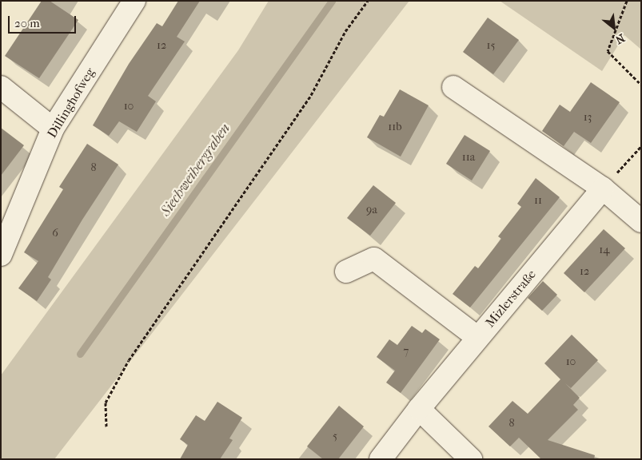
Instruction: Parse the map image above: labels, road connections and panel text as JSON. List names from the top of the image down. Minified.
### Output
{"streets":{"street":["Dillinghofweg","Mizlerstraße"]},"water":["Siechweihergraben"],"house_numbers":["12","15","10","13","11b","11a","8","11","9a","6","14","12","7","10","8","5"],"scale_bar":"20 m","north":"bottom right"}
